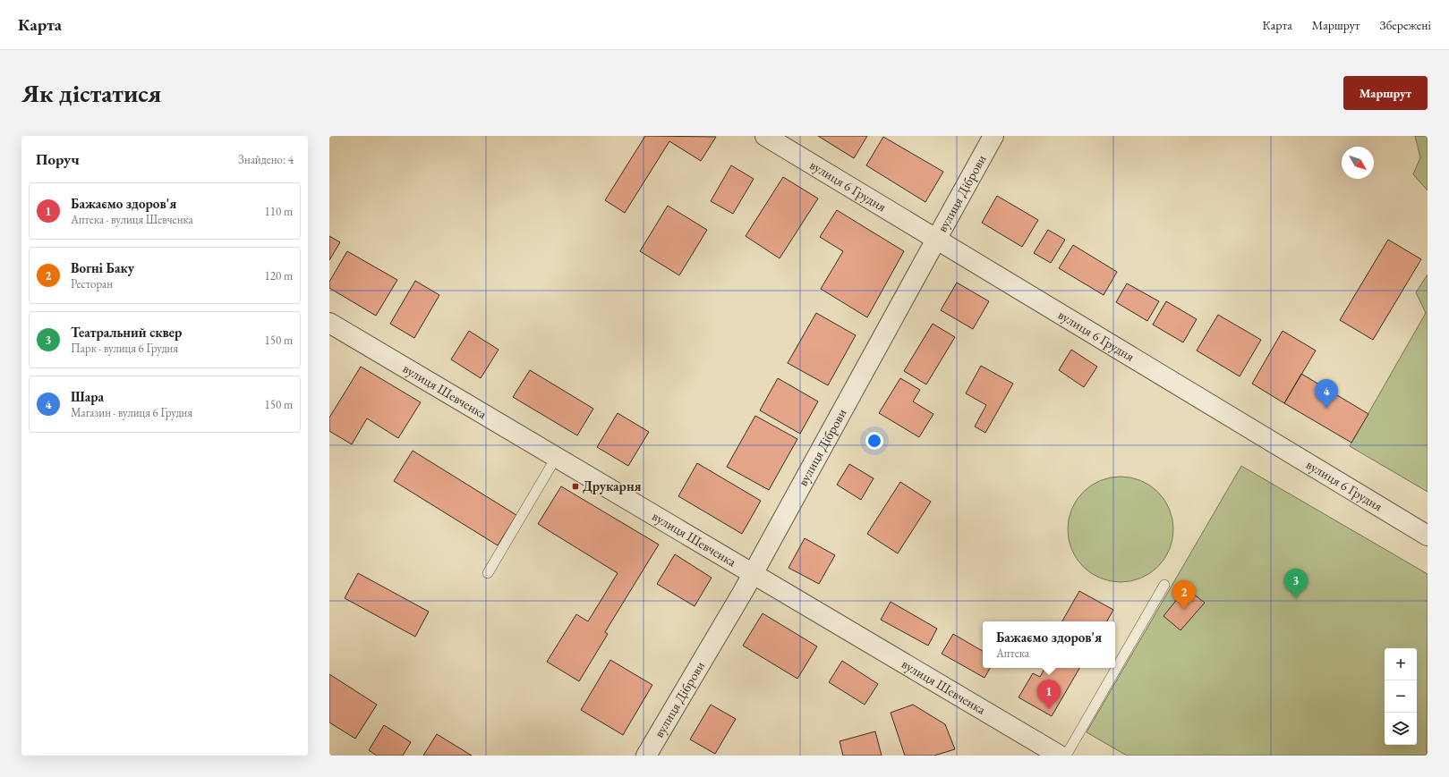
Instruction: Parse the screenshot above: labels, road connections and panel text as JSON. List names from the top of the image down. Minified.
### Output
{"streets":{"street":["вулиця 6 Грудня","вулиця Діброви","вулиця Шевченка"]},"crossings":[["вулиця 6 Грудня","вулиця Діброви"],["вулиця Діброви","вулиця Шевченка"]],"places":{"transit":["Друкарня"]},"north":"bottom right","page":{"header":"Карта","nav":["Карта","Маршрут","Збережені"],"buttons":"Маршрут","title":"Як дістатися","heading":["Поруч","Знайдено: 4"],"list":[{"mark":"1","name":"Бажаємо здоров'я","note":"Аптека · вулиця Шевченка","value":"110 m"},{"mark":"2","name":"Вогні Баку","note":"Ресторан","value":"120 m"},{"mark":"3","name":"Театральний сквер","note":"Парк · вулиця 6 Грудня","value":"150 m"},{"mark":"4","name":"Шара","note":"Магазин · вулиця 6 Грудня","value":"150 m"}],"pins":["4","3","2","1"],"popup":["Бажаємо здоров'я","Аптека"],"map_buttons":["+","−"]}}
